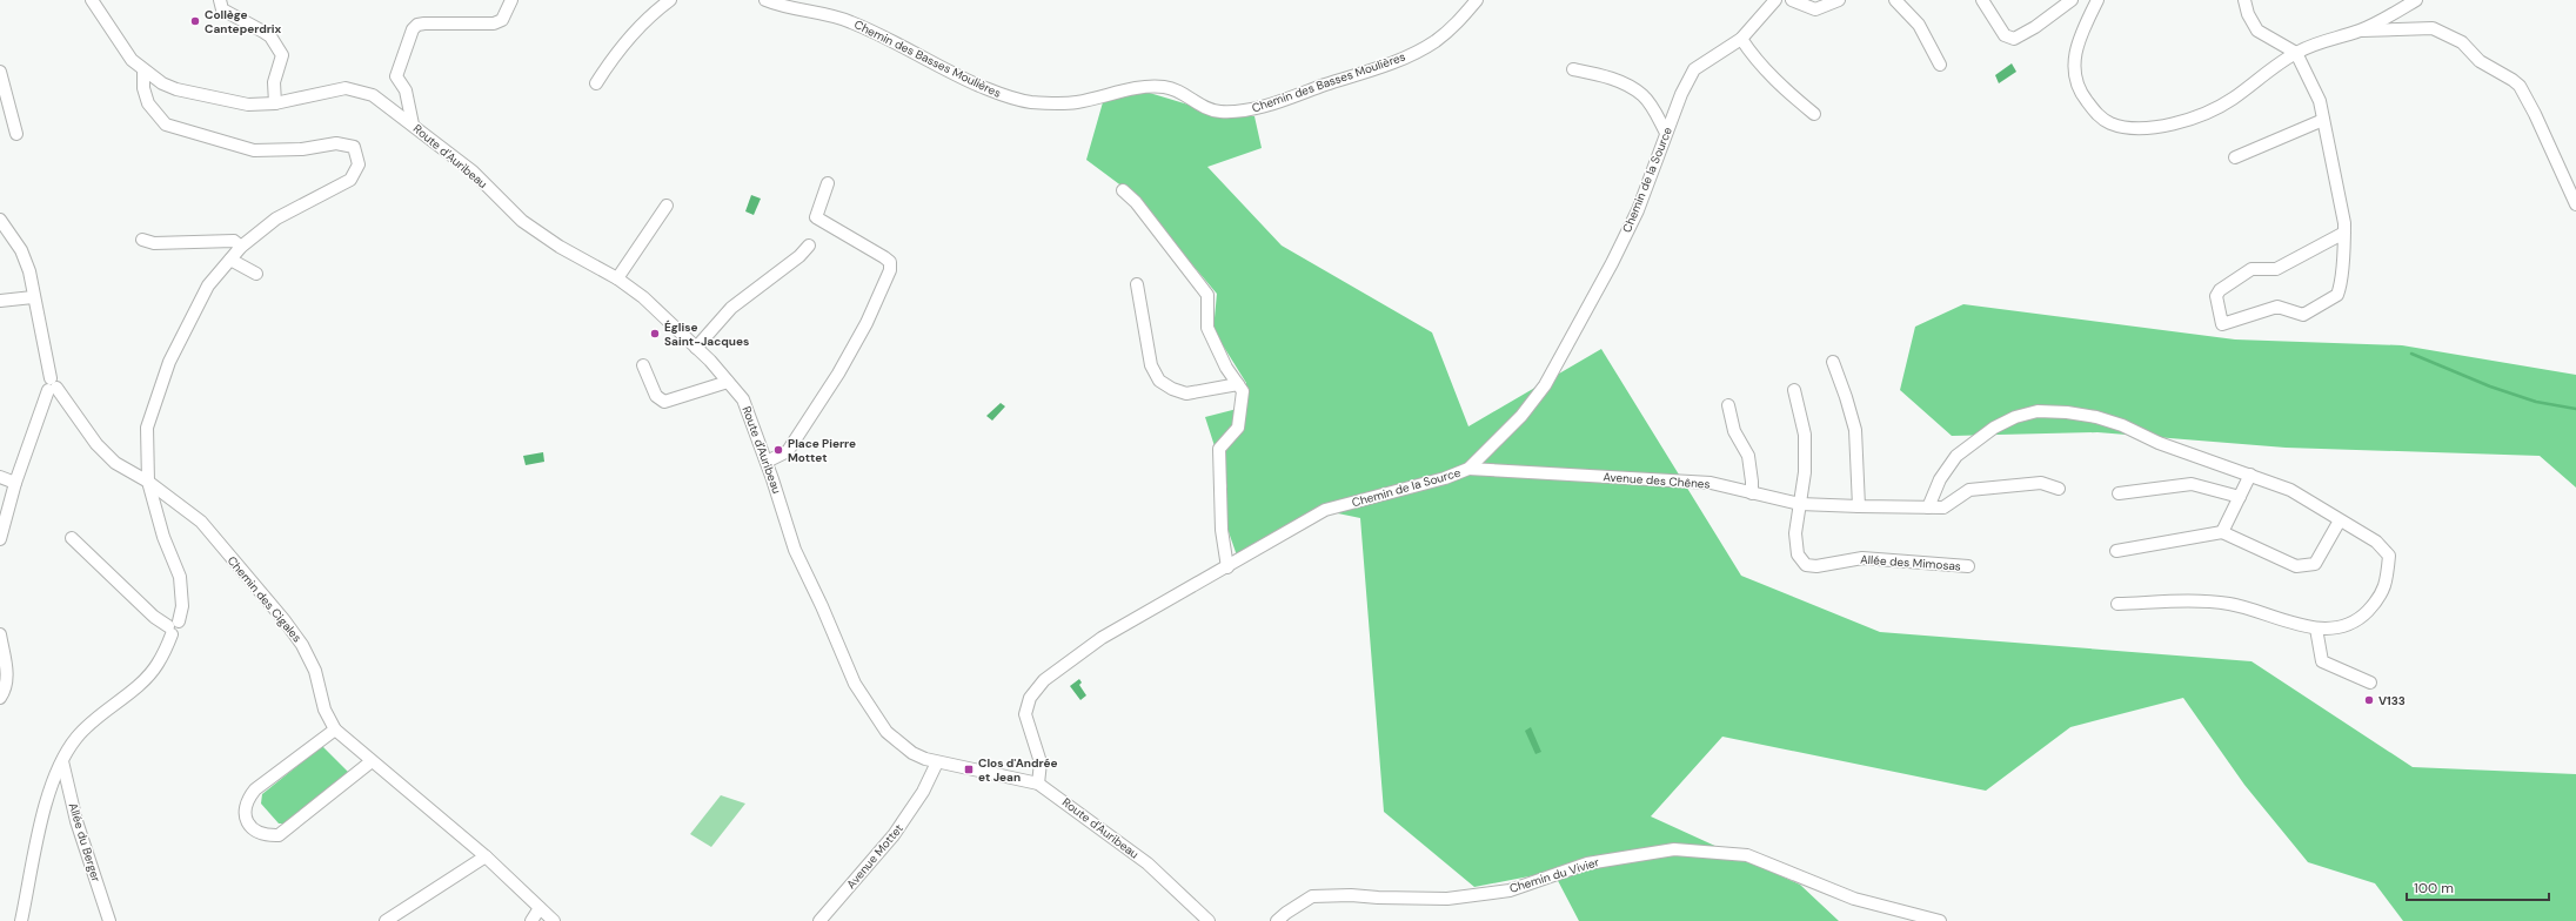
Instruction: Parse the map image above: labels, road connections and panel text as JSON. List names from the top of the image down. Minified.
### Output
{"streets":{"street":["Chemin des Basses Moulières","Route d'Auribeau","Chemin de la Source","Avenue des Chênes","Allée des Mimosas","Chemin des Cigales","Allée du Berger","Avenue Mottet","Chemin du Vivier"]},"crossings":[["Route d'Auribeau","Chemin de la Source"],["Route d'Auribeau","Avenue Mottet"],["Chemin de la Source","Avenue des Chênes"],["Avenue des Chênes","Allée des Mimosas"]],"places":{"other":["Collège Canteperdrix","Église Saint-Jacques","Place Pierre Mottet","V133"],"transit":["Clos d'Andrée et Jean"]},"scale_bar":"100 m"}
